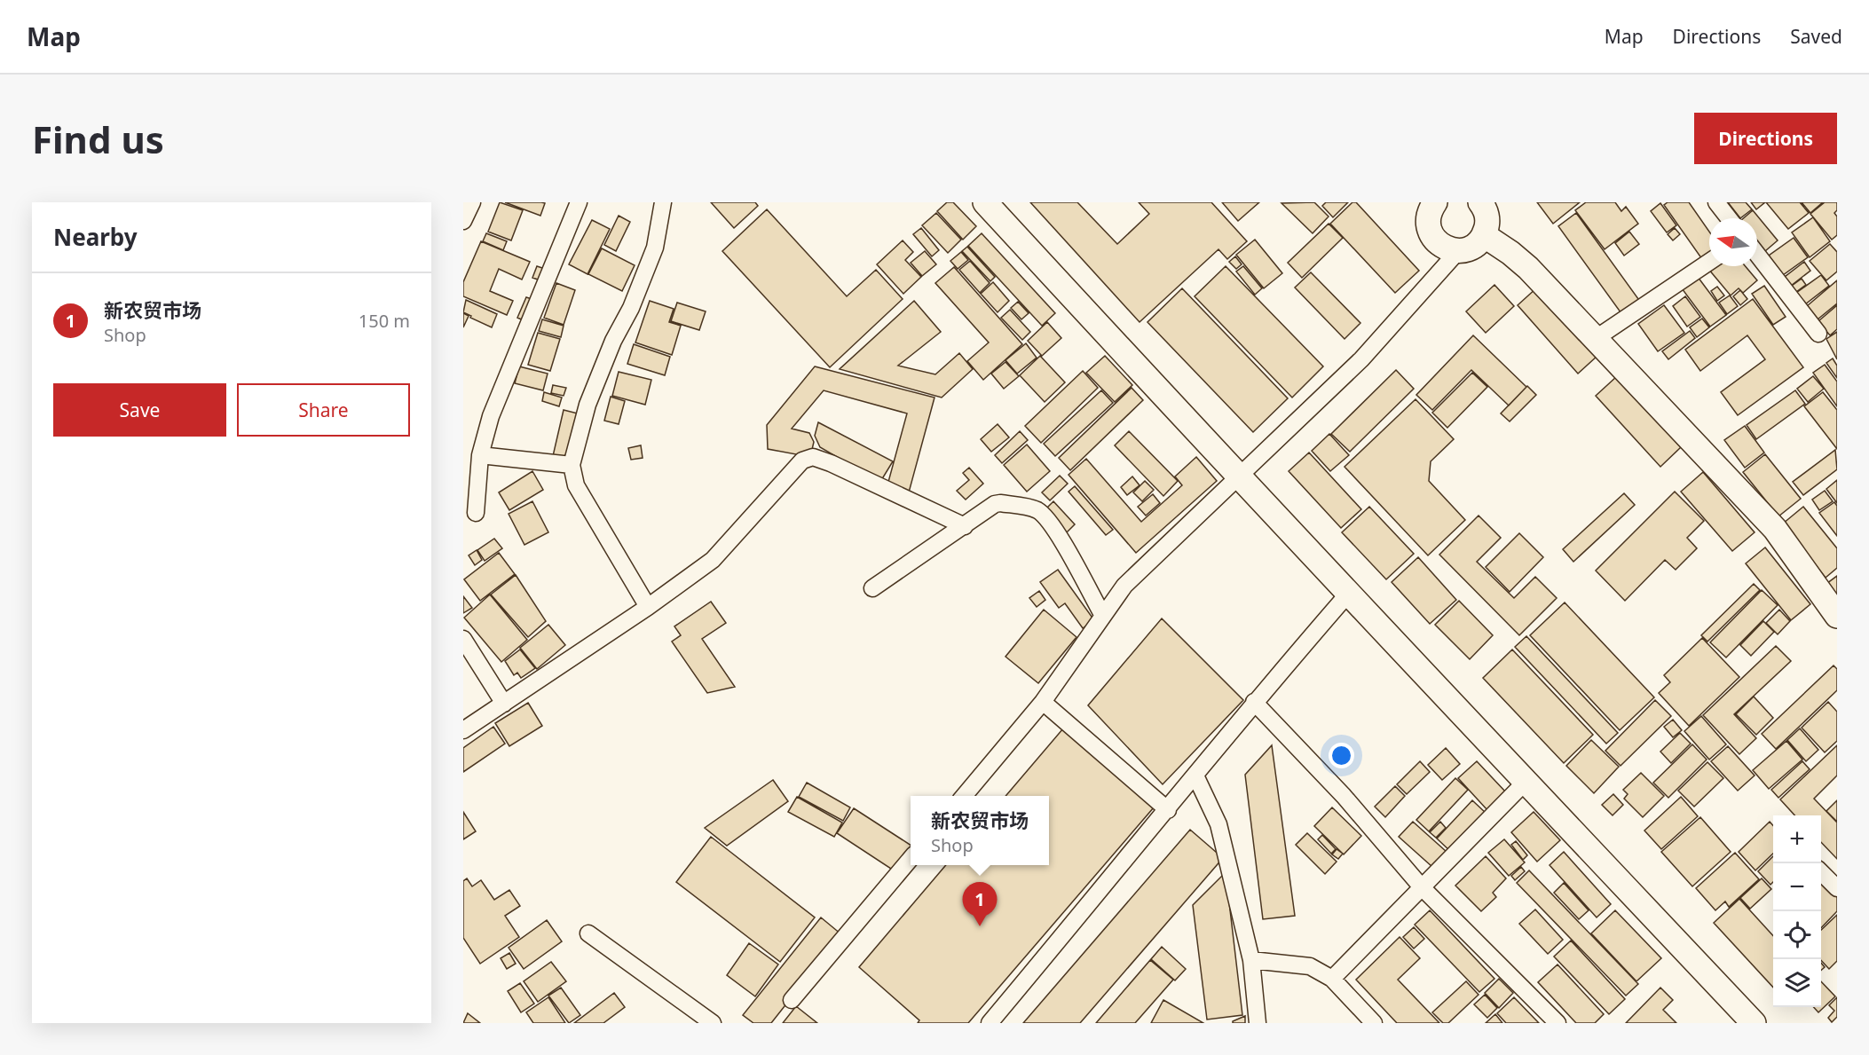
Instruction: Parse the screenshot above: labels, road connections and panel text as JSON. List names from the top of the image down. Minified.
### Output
{"north":"left","page":{"header":"Map","nav":["Map","Directions","Saved"],"buttons":["Directions",["Save","Share"]],"title":"Find us","heading":"Nearby","list":[{"mark":"1","name":"新农贸市场","note":"Shop","value":"150 m"}],"popup":["新农贸市场","Shop"],"map_buttons":["+","−"],"pins":"1"}}
